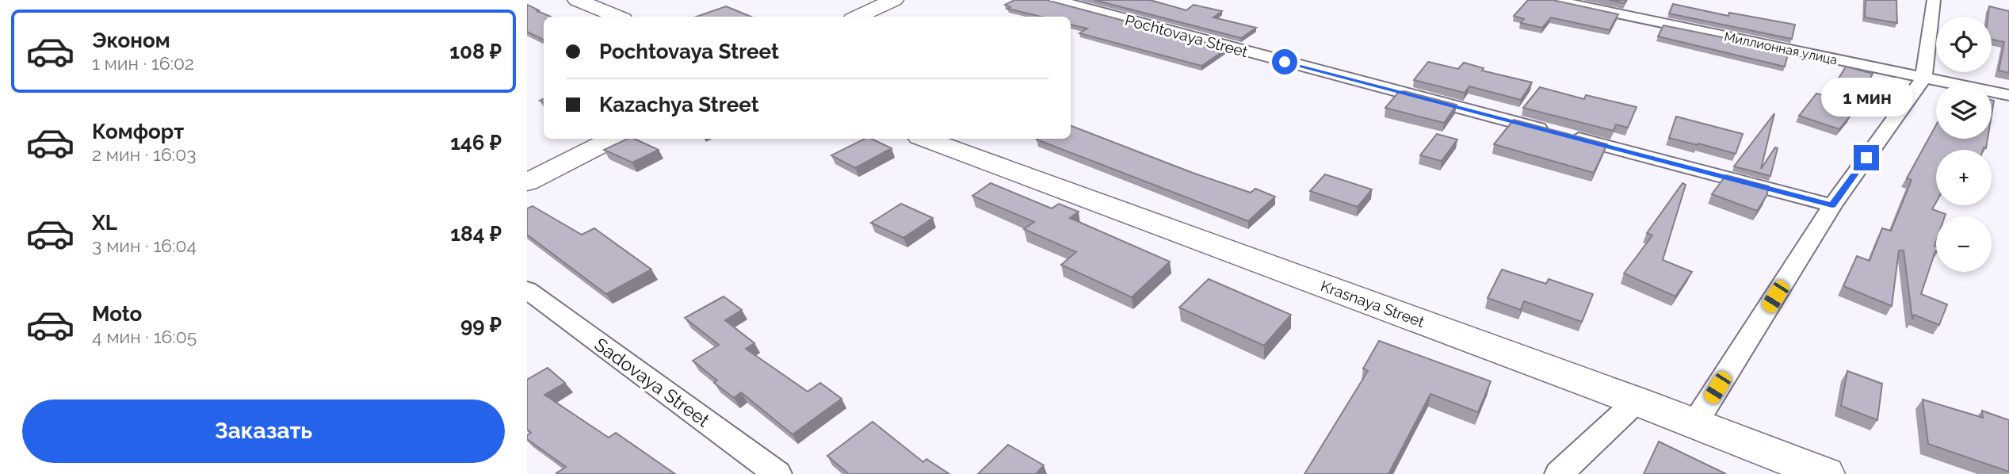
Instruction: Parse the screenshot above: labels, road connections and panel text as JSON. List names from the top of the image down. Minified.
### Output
{"streets":{"street":["Pochtovaya Street","Миллионная улица","Krasnaya Street","Sadovaya Street"]},"page":{"list":[{"name":"Эконом","note":"1 мин · 16:02","value":"108 ₽"},{"name":"Комфорт","note":"2 мин · 16:03","value":"146 ₽"},{"name":"XL","note":"3 мин · 16:04","value":"184 ₽"},{"name":"Moto","note":"4 мин · 16:05","value":"99 ₽"}],"map_buttons":["+","−"],"banner":["Pochtovaya Street","Kazachya Street"],"bubble":"1 мин","buttons":"Заказать"}}
